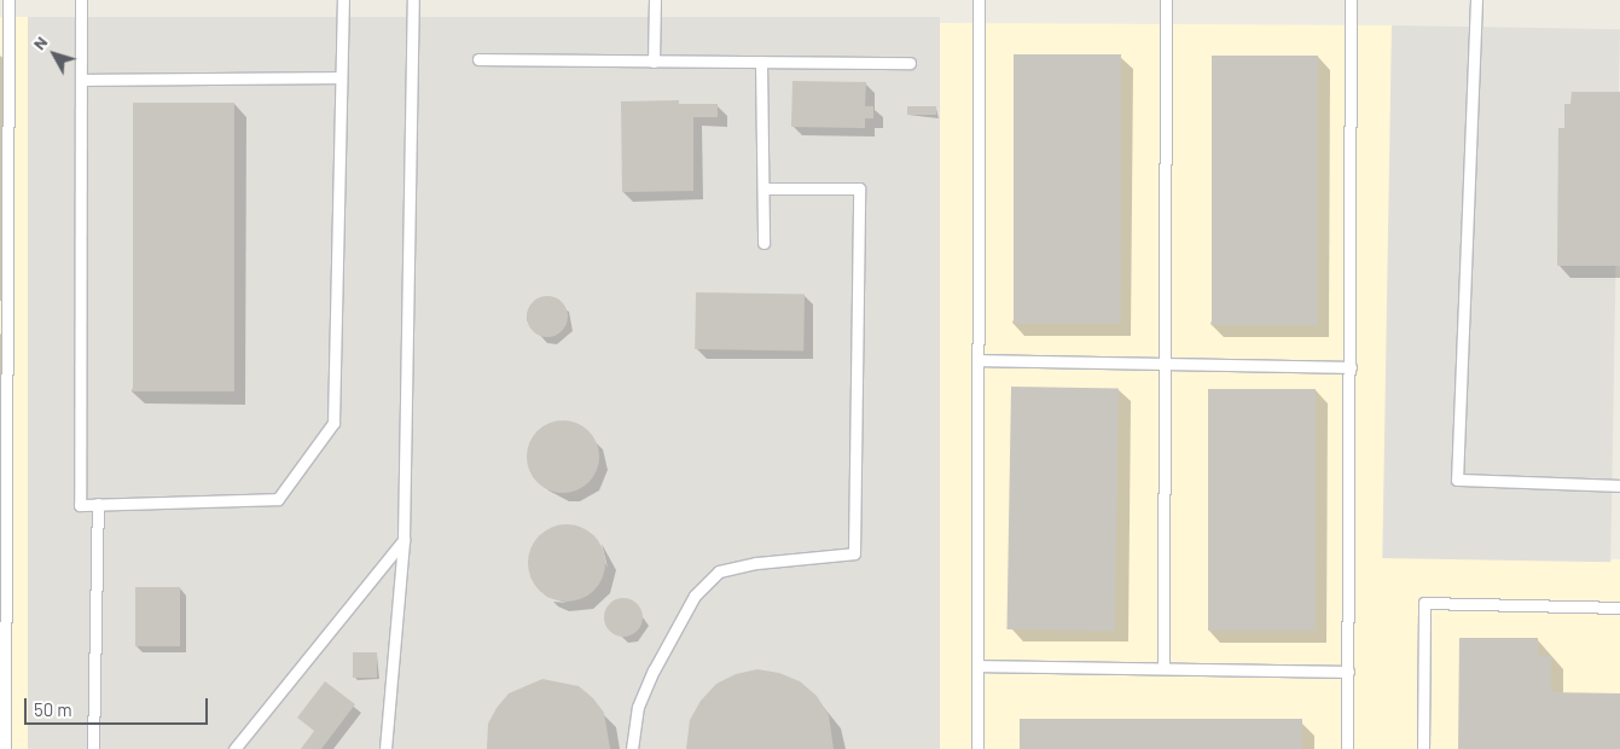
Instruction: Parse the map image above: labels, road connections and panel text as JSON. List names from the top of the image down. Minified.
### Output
{"scale_bar":"50 m","north":"top left"}
